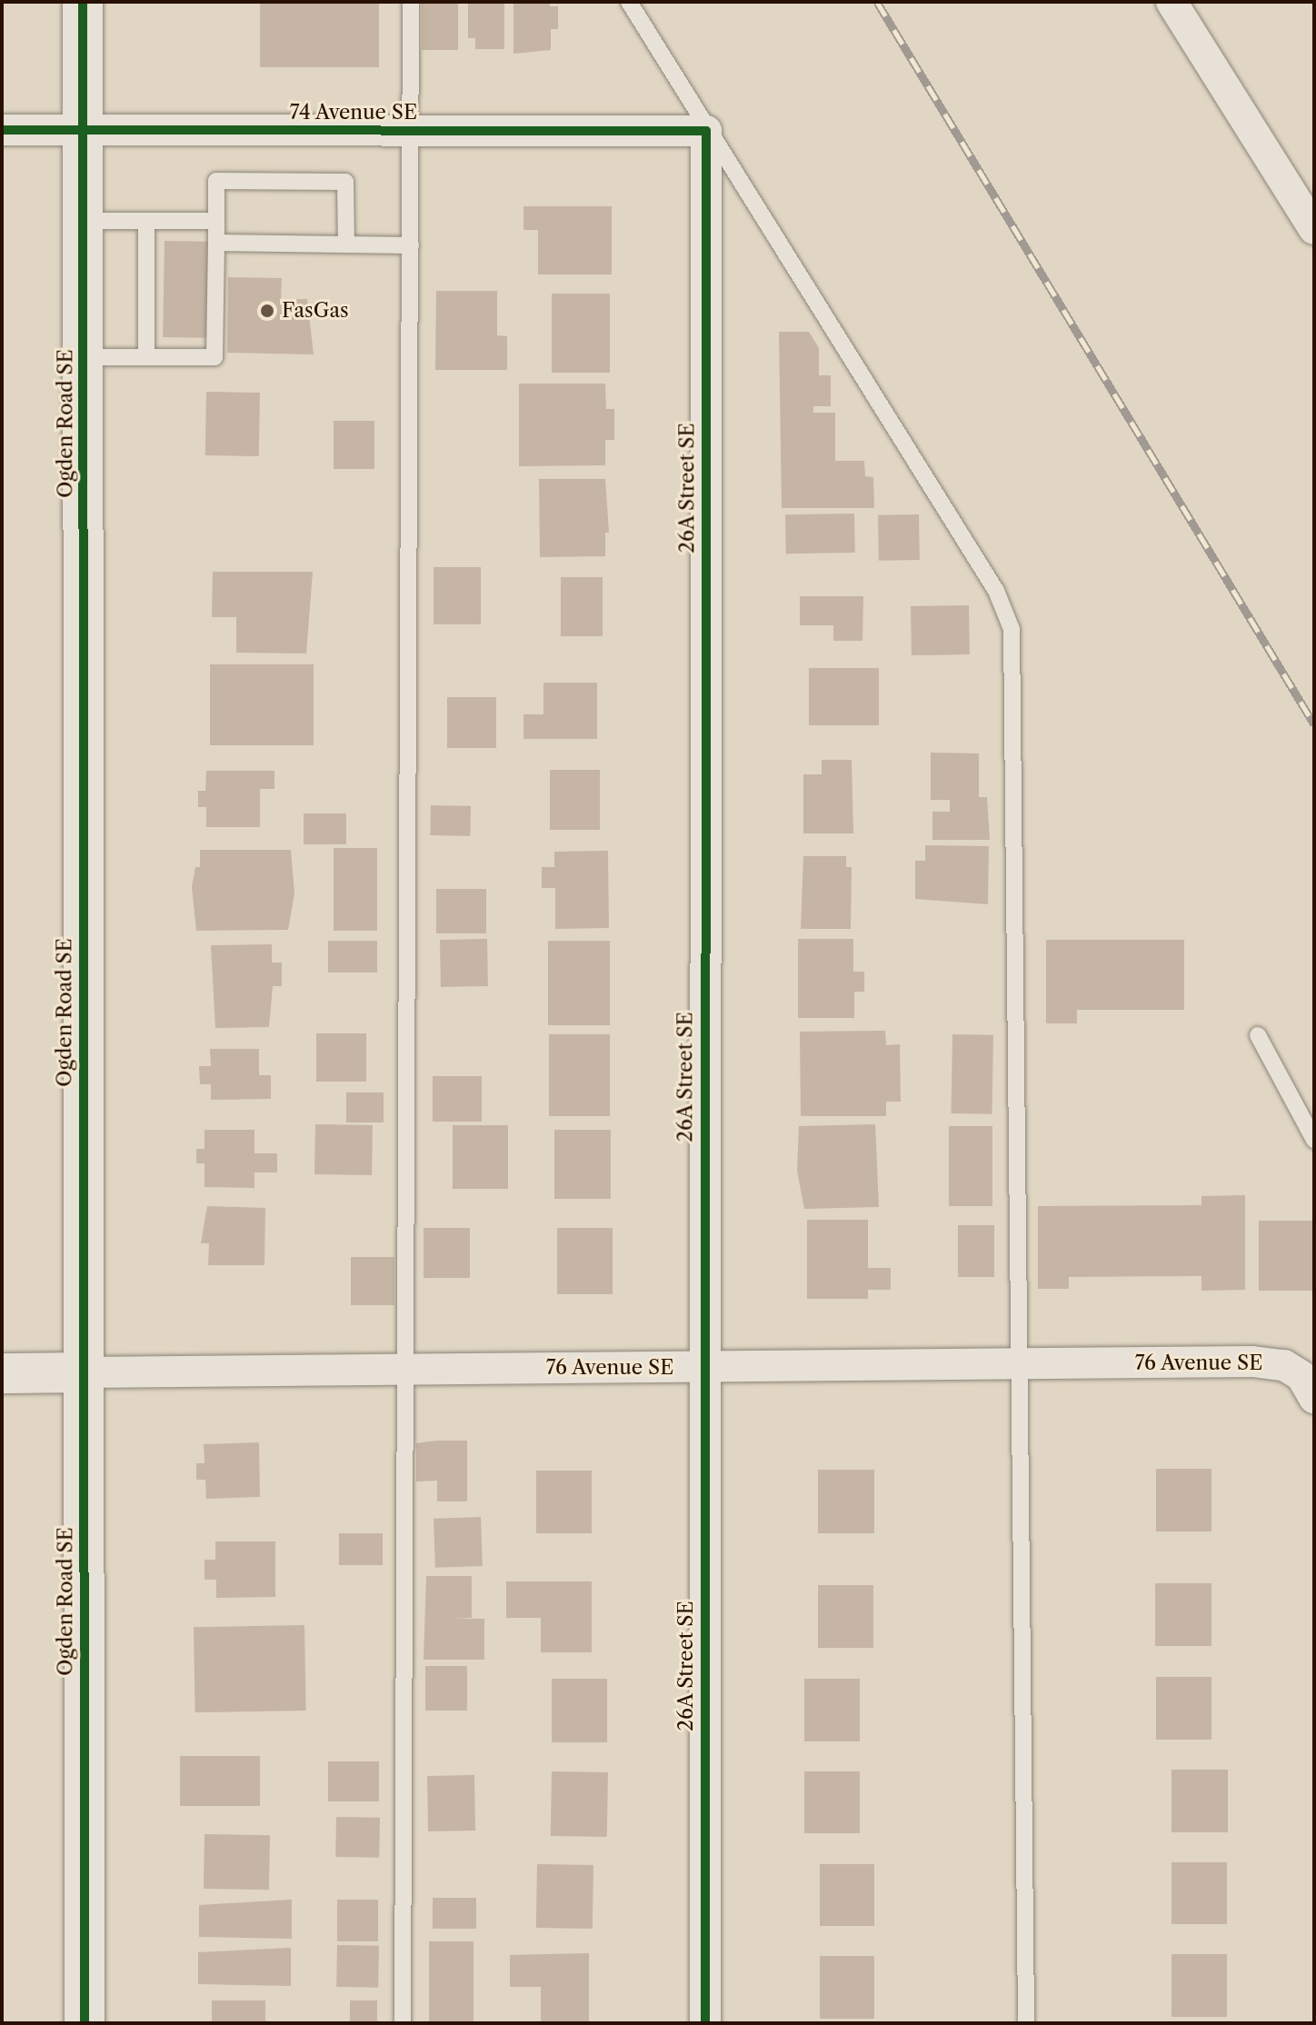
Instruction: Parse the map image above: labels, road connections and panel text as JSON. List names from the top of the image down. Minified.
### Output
{"streets":{"street":["74 Avenue SE","Ogden Road SE","26A Street SE","76 Avenue SE"]},"crossings":[["74 Avenue SE","Ogden Road SE"],["74 Avenue SE","26A Street SE"],["Ogden Road SE","76 Avenue SE"],["26A Street SE","76 Avenue SE"]],"places":["FasGas"]}
